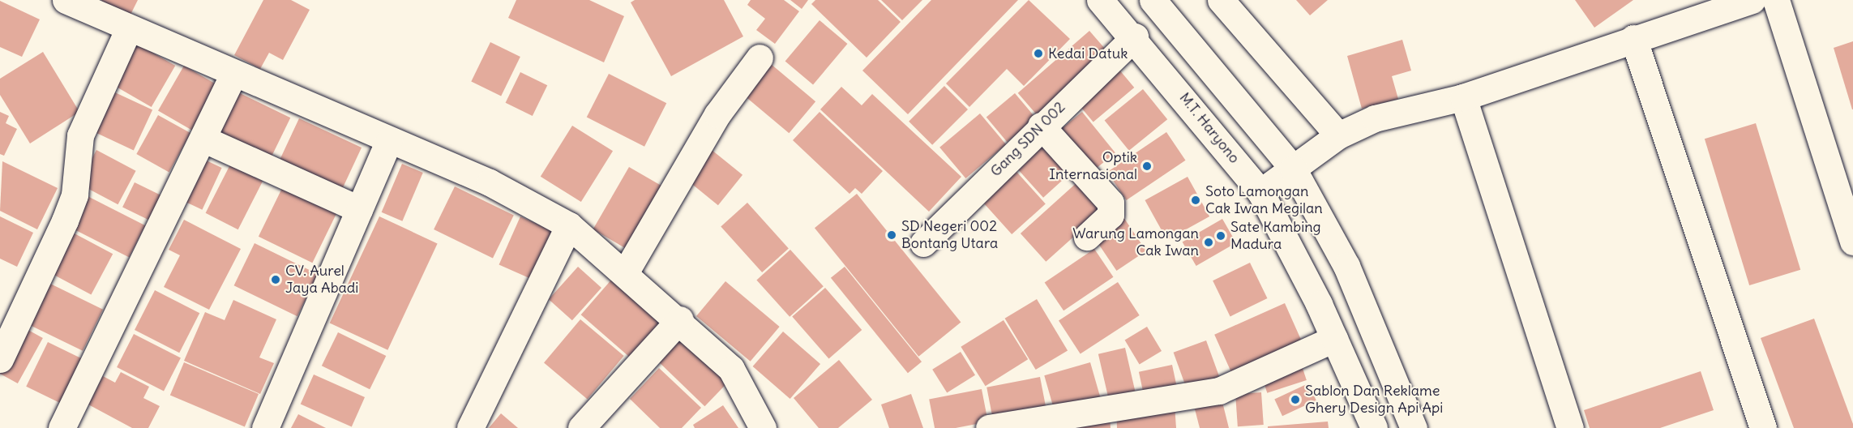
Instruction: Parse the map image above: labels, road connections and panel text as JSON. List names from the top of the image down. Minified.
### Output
{"streets":{"street":["M.T. Haryono","Gang SDN 002"]},"crossings":[["M.T. Haryono","Gang SDN 002"]],"places":["Kedai Datuk","Optik Internasional","Soto Lamongan Cak Iwan Megilan","SD Negeri 002 Bontang Utara","Sate Kambing Madura","Warung Lamongan Cak Iwan","CV. Aurel Jaya Abadi","Sablon Dan Reklame Ghery Design Api Api"]}
